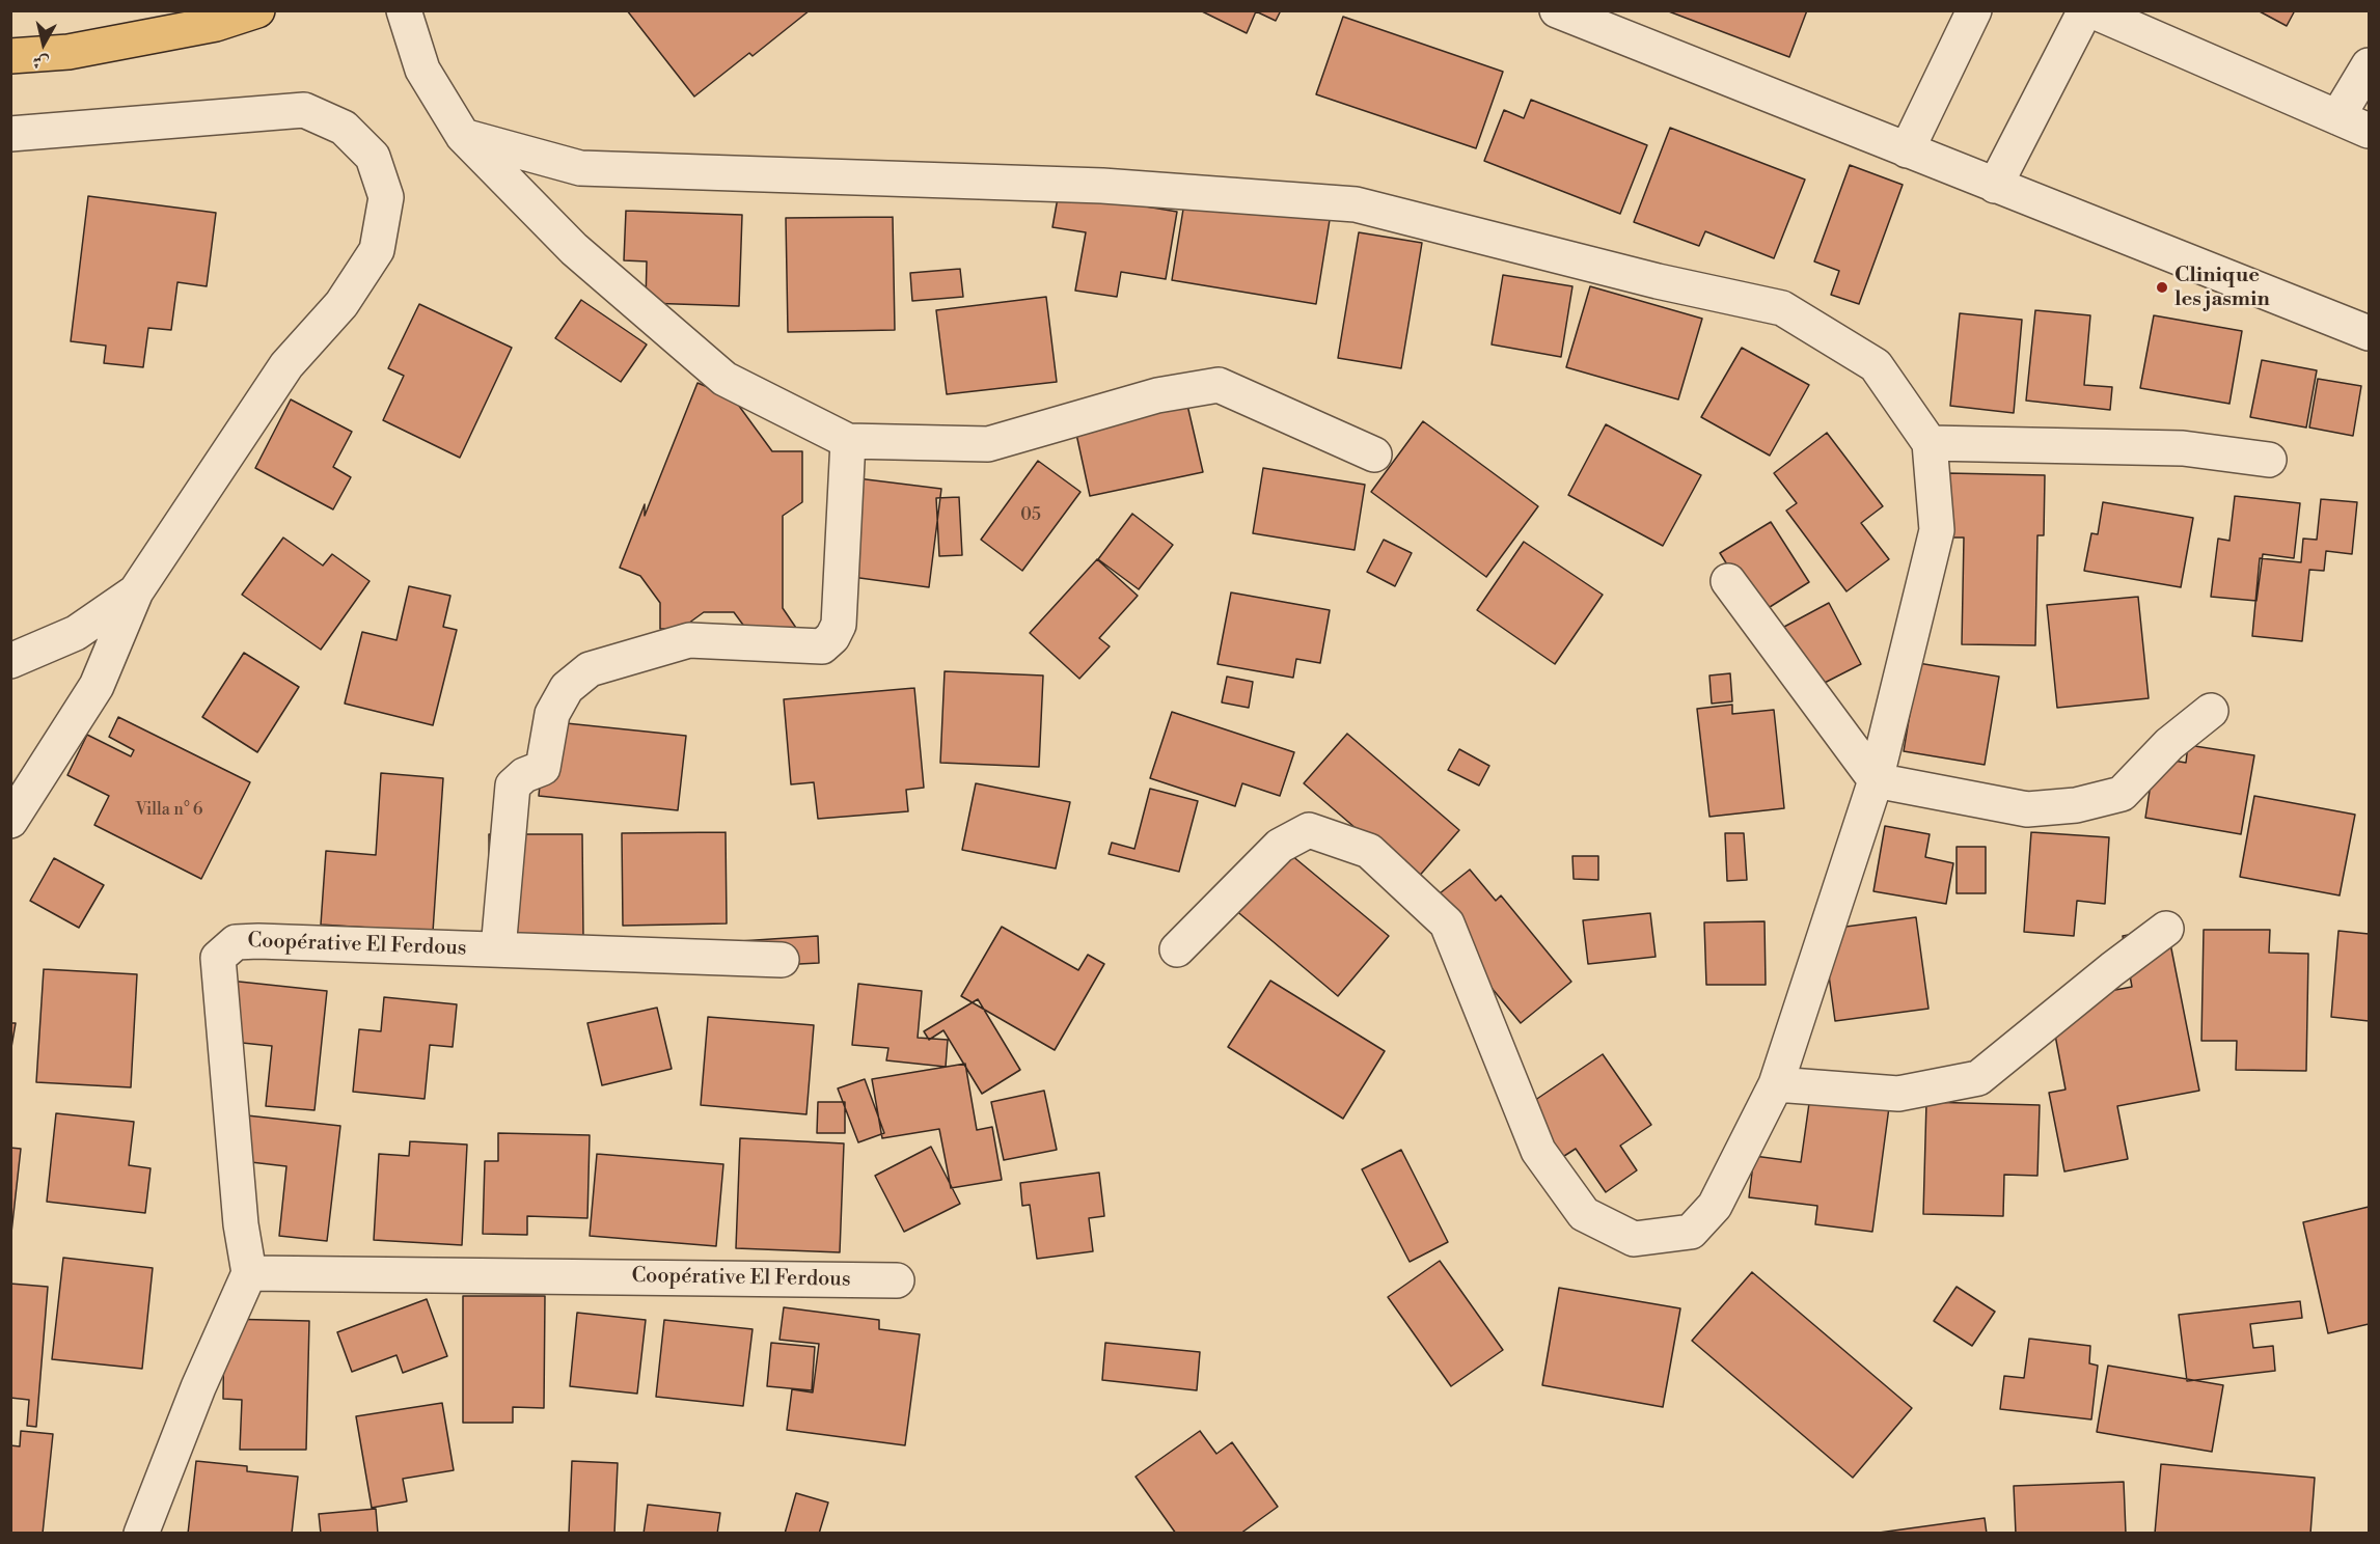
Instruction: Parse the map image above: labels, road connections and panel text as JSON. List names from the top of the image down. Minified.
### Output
{"streets":{"street":["Coopérative El Ferdous"]},"places":["Clinique les jasmin"],"house_numbers":["05","Villa n° 6"],"north":"bottom"}
